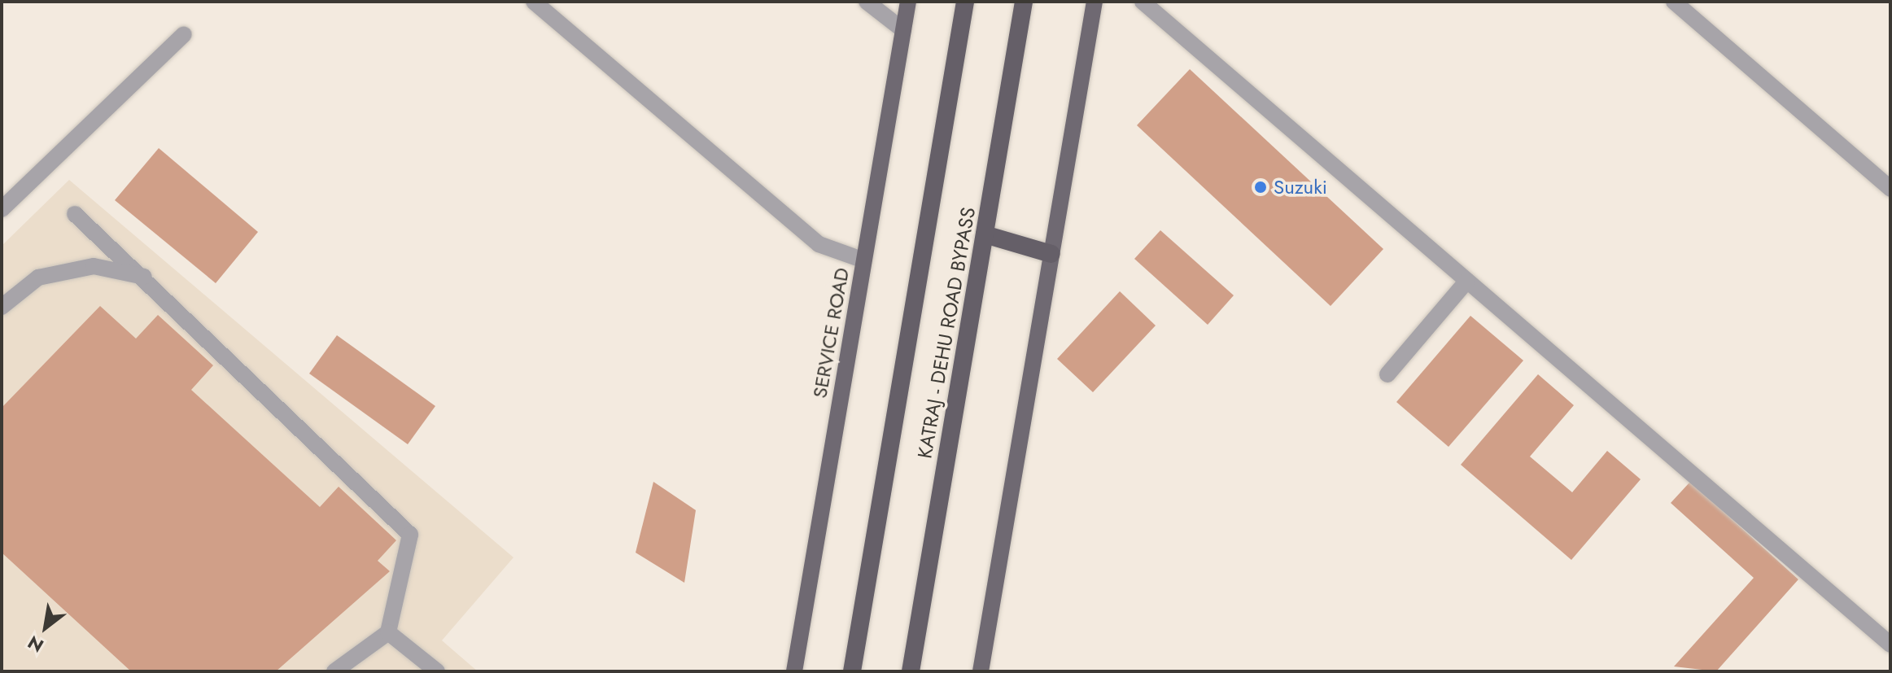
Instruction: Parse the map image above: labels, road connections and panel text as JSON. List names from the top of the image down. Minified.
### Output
{"streets":{"highway":["KATRAJ - DEHU ROAD BYPASS"],"main road":["SERVICE ROAD"]},"places":["Suzuki"],"north":"bottom left"}
